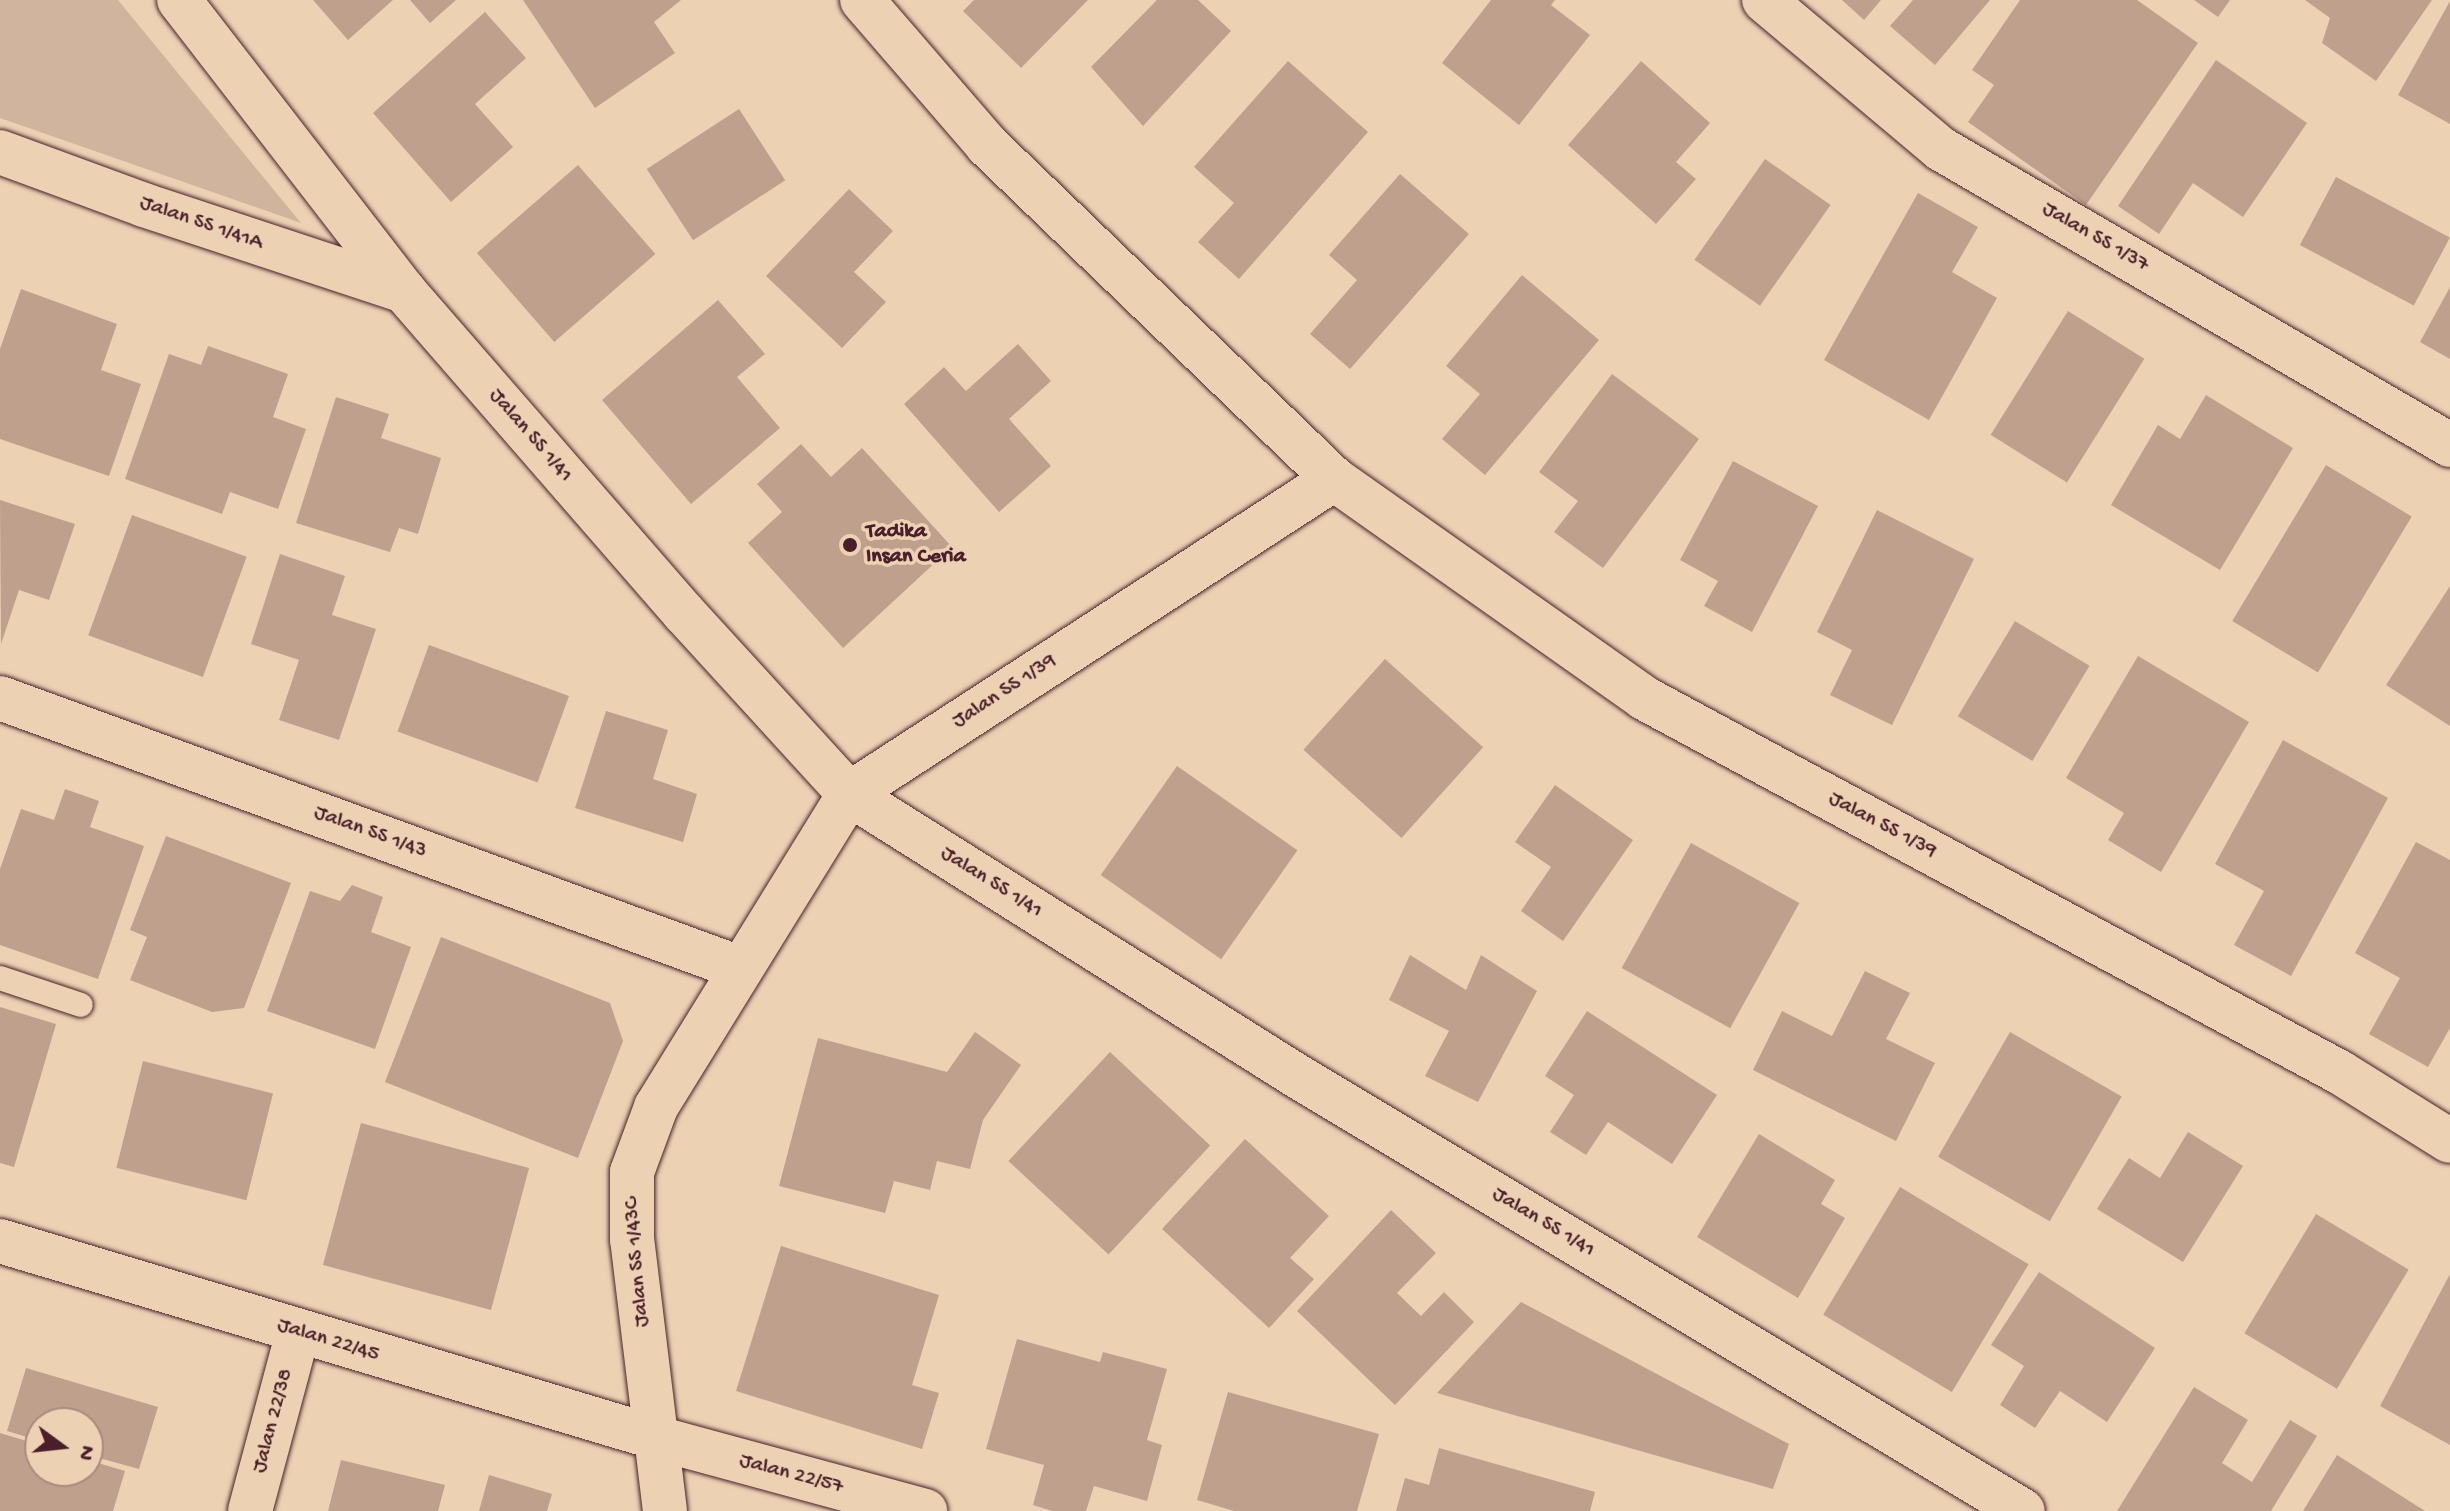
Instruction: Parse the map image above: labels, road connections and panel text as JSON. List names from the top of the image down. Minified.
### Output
{"streets":{"street":["Jalan SS 1/41A","Jalan SS 1/37","Jalan SS 1/41","Jalan SS 1/39","Jalan SS 1/43","Jalan SS 1/43C","Jalan 22/45","Jalan 22/38","Jalan 22/57"]},"crossings":[["Jalan SS 1/41A","Jalan SS 1/41"],["Jalan SS 1/41","Jalan SS 1/39"],["Jalan SS 1/39","Jalan SS 1/43"],["Jalan SS 1/39","Jalan SS 1/43C"],["Jalan SS 1/43","Jalan SS 1/43C"],["Jalan SS 1/43C","Jalan 22/45"],["Jalan SS 1/43C","Jalan 22/57"],["Jalan 22/45","Jalan 22/38"],["Jalan 22/45","Jalan 22/57"]],"places":["Tadika Insan Ceria"],"north":"right"}
